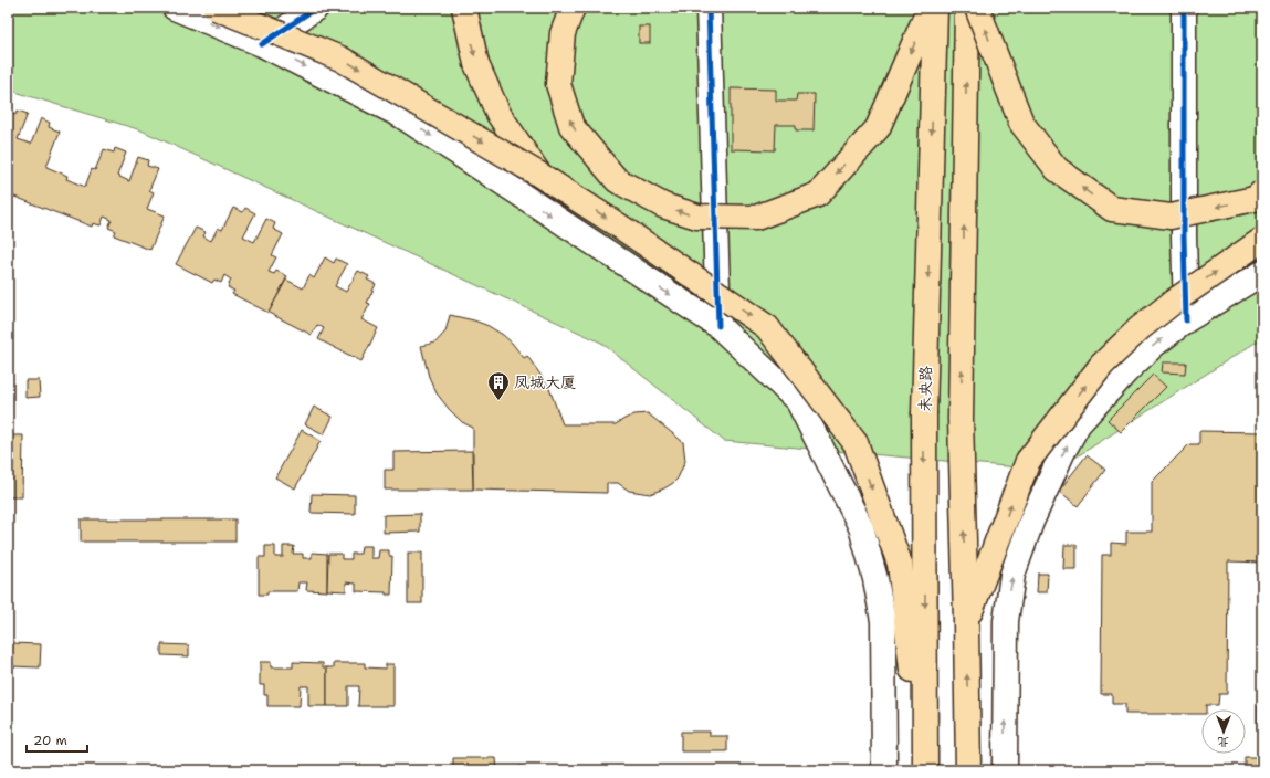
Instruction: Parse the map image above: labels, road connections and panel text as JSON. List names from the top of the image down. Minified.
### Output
{"streets":{"main road":["未央路"]},"places":{"building":["凤城大厦"]},"scale_bar":"20 m","north":"bottom"}
